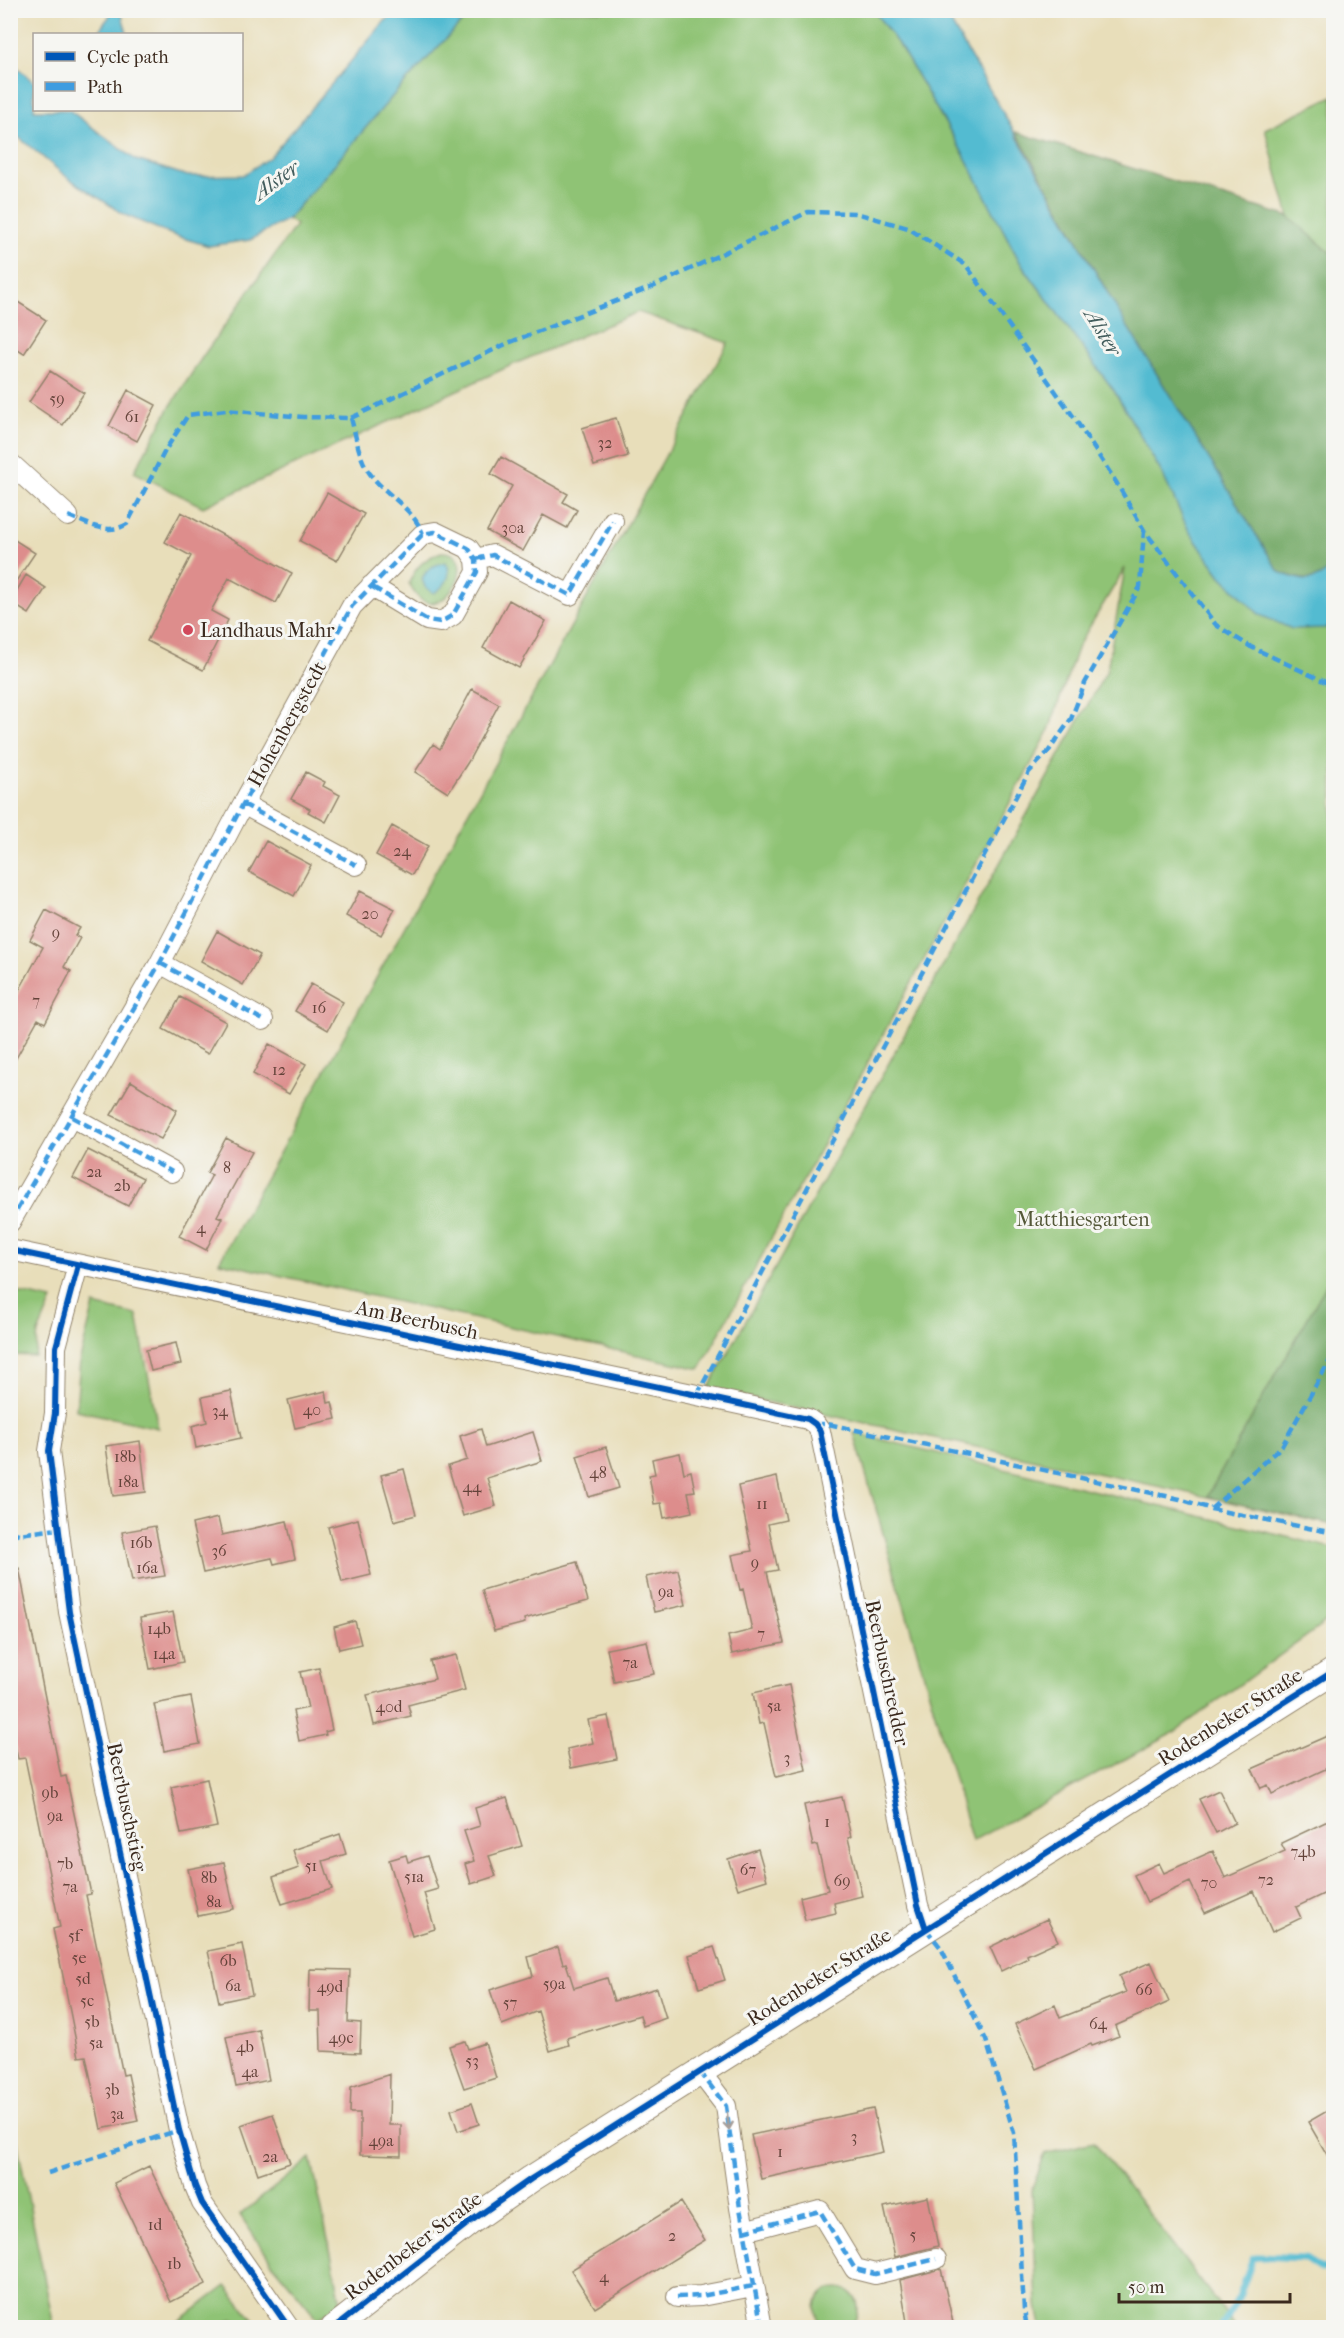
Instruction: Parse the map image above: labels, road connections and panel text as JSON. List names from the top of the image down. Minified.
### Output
{"streets":{"street":["Hohenbergstedt","Am Beerbusch","Beerbuschredder","Rodenbeker Straße","Beerbuschstieg"]},"crossings":[["Am Beerbusch","Beerbuschredder"],["Am Beerbusch","Beerbuschstieg"],["Beerbuschredder","Rodenbeker Straße"]],"water":["Alster"],"parks":["Matthiesgarten"],"places":["Landhaus Mahr"],"house_numbers":["59","61","32","30a","24","20","9","7","16","12","8","2a","2b","4","40","34","18b","48","18a","44","11","16b","36","9","16a","9a","14b","7","14a","7a","5a","40d","3","9b","9a","1","74b","7b","51","67","51a","8b","72","69","70","7a","8a","5f","5e","6b","5d","59a","6a","49d","66","5c","57","5b","64","49c","5a","4b","53","4a","3b","3a","3","49a","1","2a","1d","5","2","1b","4"],"legend":["Cycle path","Path"],"scale_bar":"50 m"}
